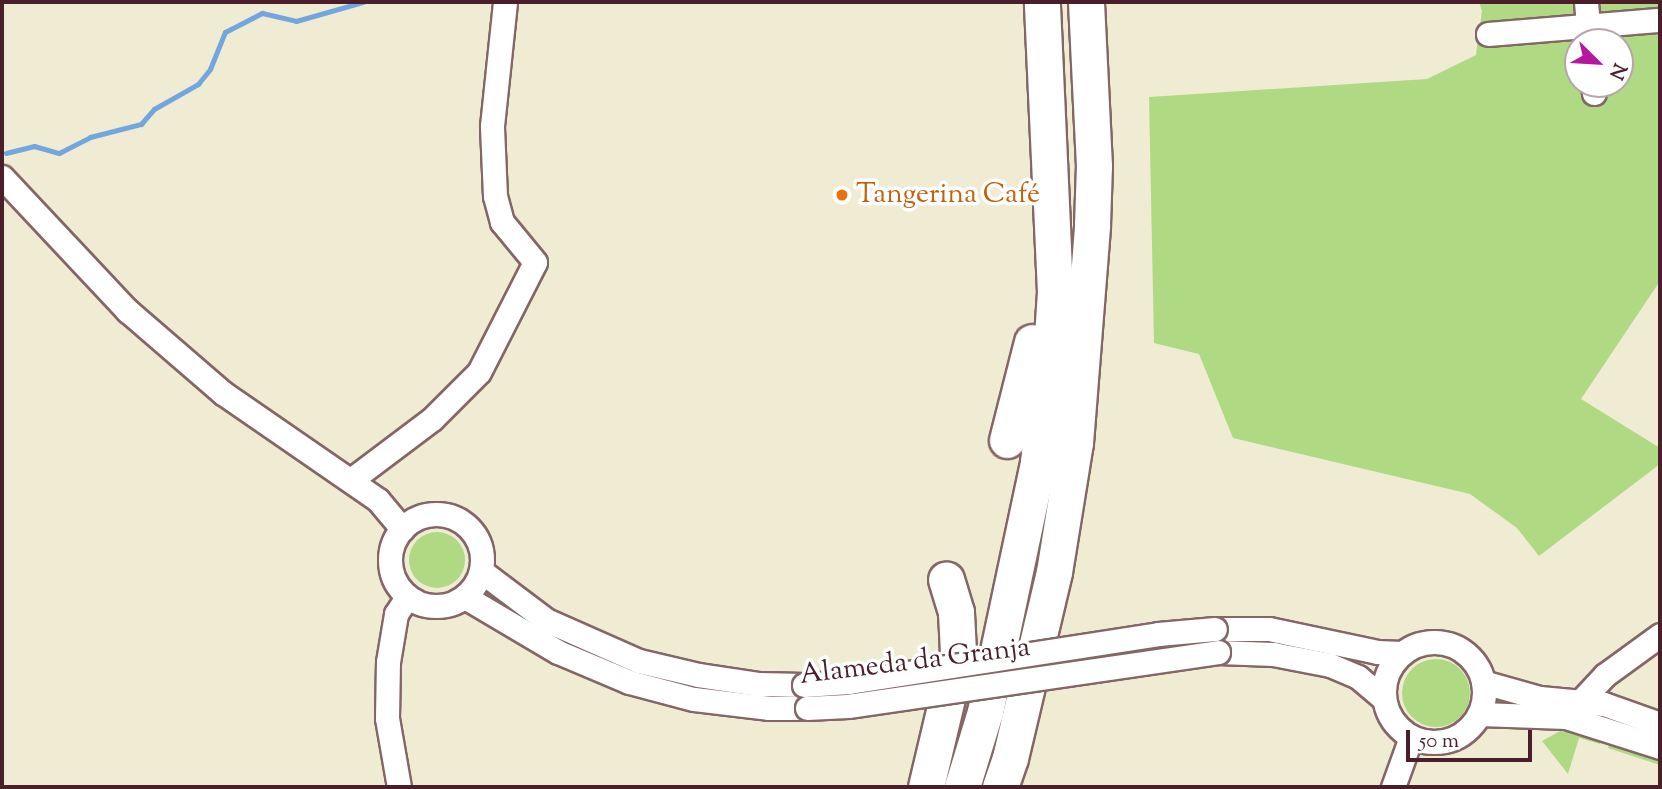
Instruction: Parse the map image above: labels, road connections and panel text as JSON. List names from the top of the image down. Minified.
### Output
{"streets":{"street":["Alameda da Granja"]},"places":["Tangerina Café"],"scale_bar":"50 m","north":"bottom right"}
